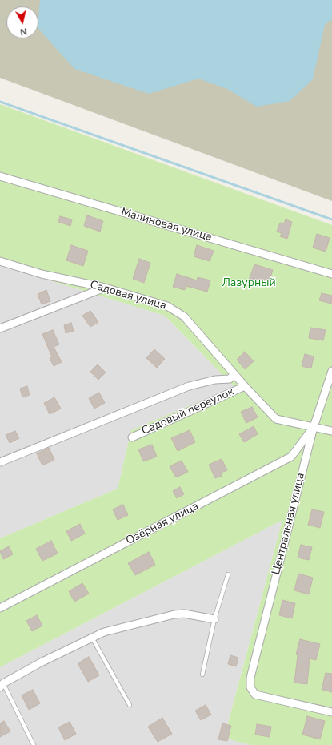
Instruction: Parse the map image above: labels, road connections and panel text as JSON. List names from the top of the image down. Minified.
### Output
{"streets":{"street":["Малиновая улица","Садовая улица","Садовый переулок","Озёрная улица","Центральная улица"]},"crossings":[["Садовая улица","Садовый переулок"],["Садовая улица","Озёрная улица"],["Садовая улица","Центральная улица"],["Озёрная улица","Центральная улица"]],"parks":["Лазурный"],"north":"bottom"}
